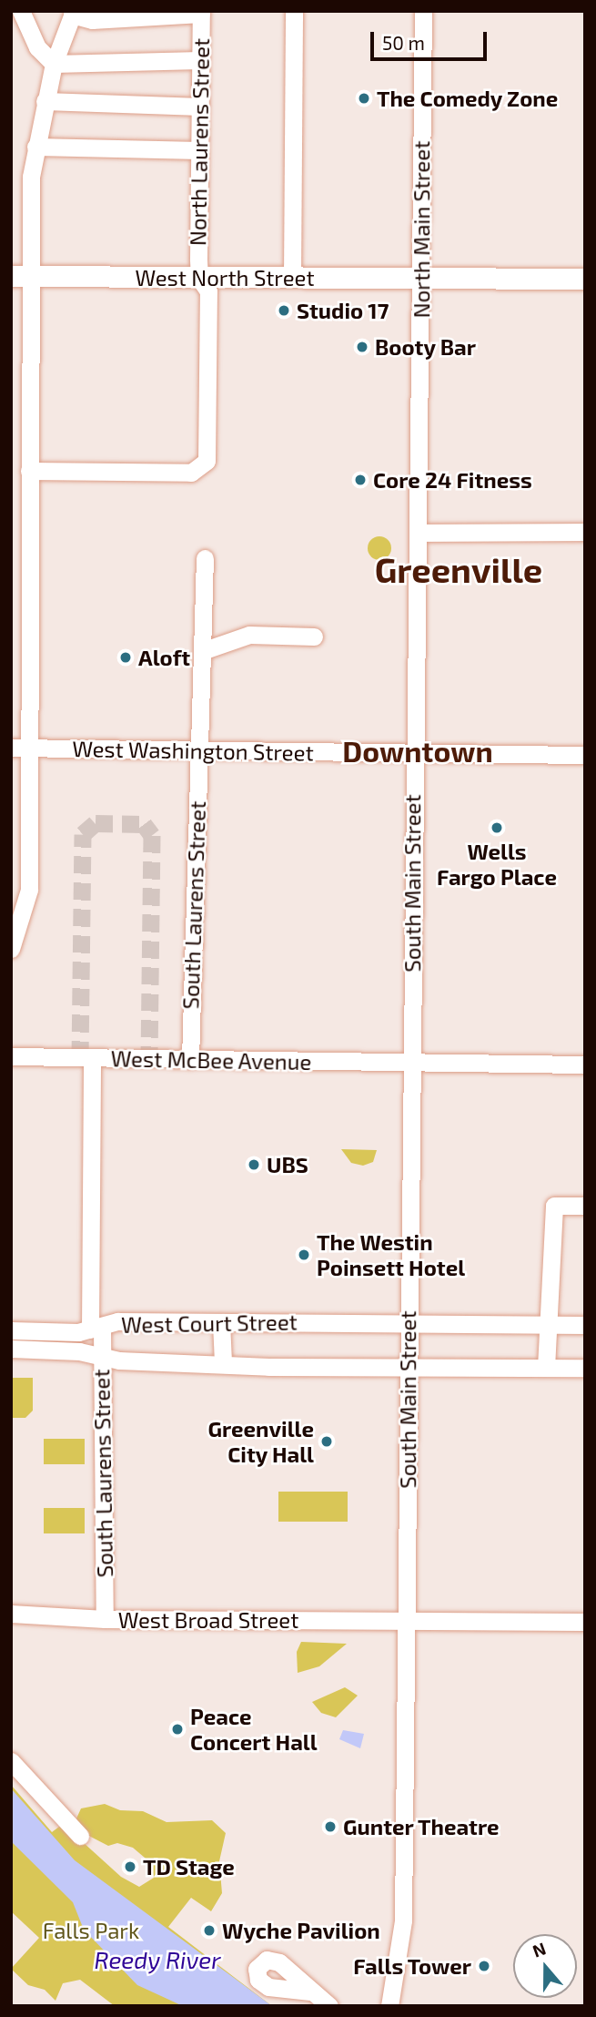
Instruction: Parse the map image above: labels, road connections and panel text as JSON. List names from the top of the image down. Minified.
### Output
{"streets":{"main road":["West North Street"],"street":["North Laurens Street","North Main Street","West Washington Street","South Main Street","South Laurens Street","West McBee Avenue","West Court Street","West Broad Street"]},"crossings":[["North Laurens Street","West North Street"],["North Main Street","West North Street"],["North Main Street","West Washington Street"],["North Main Street","South Main Street"],["West Washington Street","South Main Street"],["West Washington Street","South Laurens Street"],["South Main Street","West McBee Avenue"],["South Main Street","West Court Street"],["South Main Street","West Broad Street"],["South Laurens Street","West McBee Avenue"],["South Laurens Street","West Court Street"],["South Laurens Street","West Broad Street"]],"districts":["Greenville","Downtown"],"water":["Reedy River"],"parks":["Falls Park"],"places":["The Comedy Zone","Studio 17","Booty Bar","Core 24 Fitness","Aloft","Wells Fargo Place","UBS","The Westin Poinsett Hotel","Greenville City Hall","Peace Concert Hall","Gunter Theatre","TD Stage","Wyche Pavilion","Falls Tower"],"scale_bar":"50 m","north":"top"}
